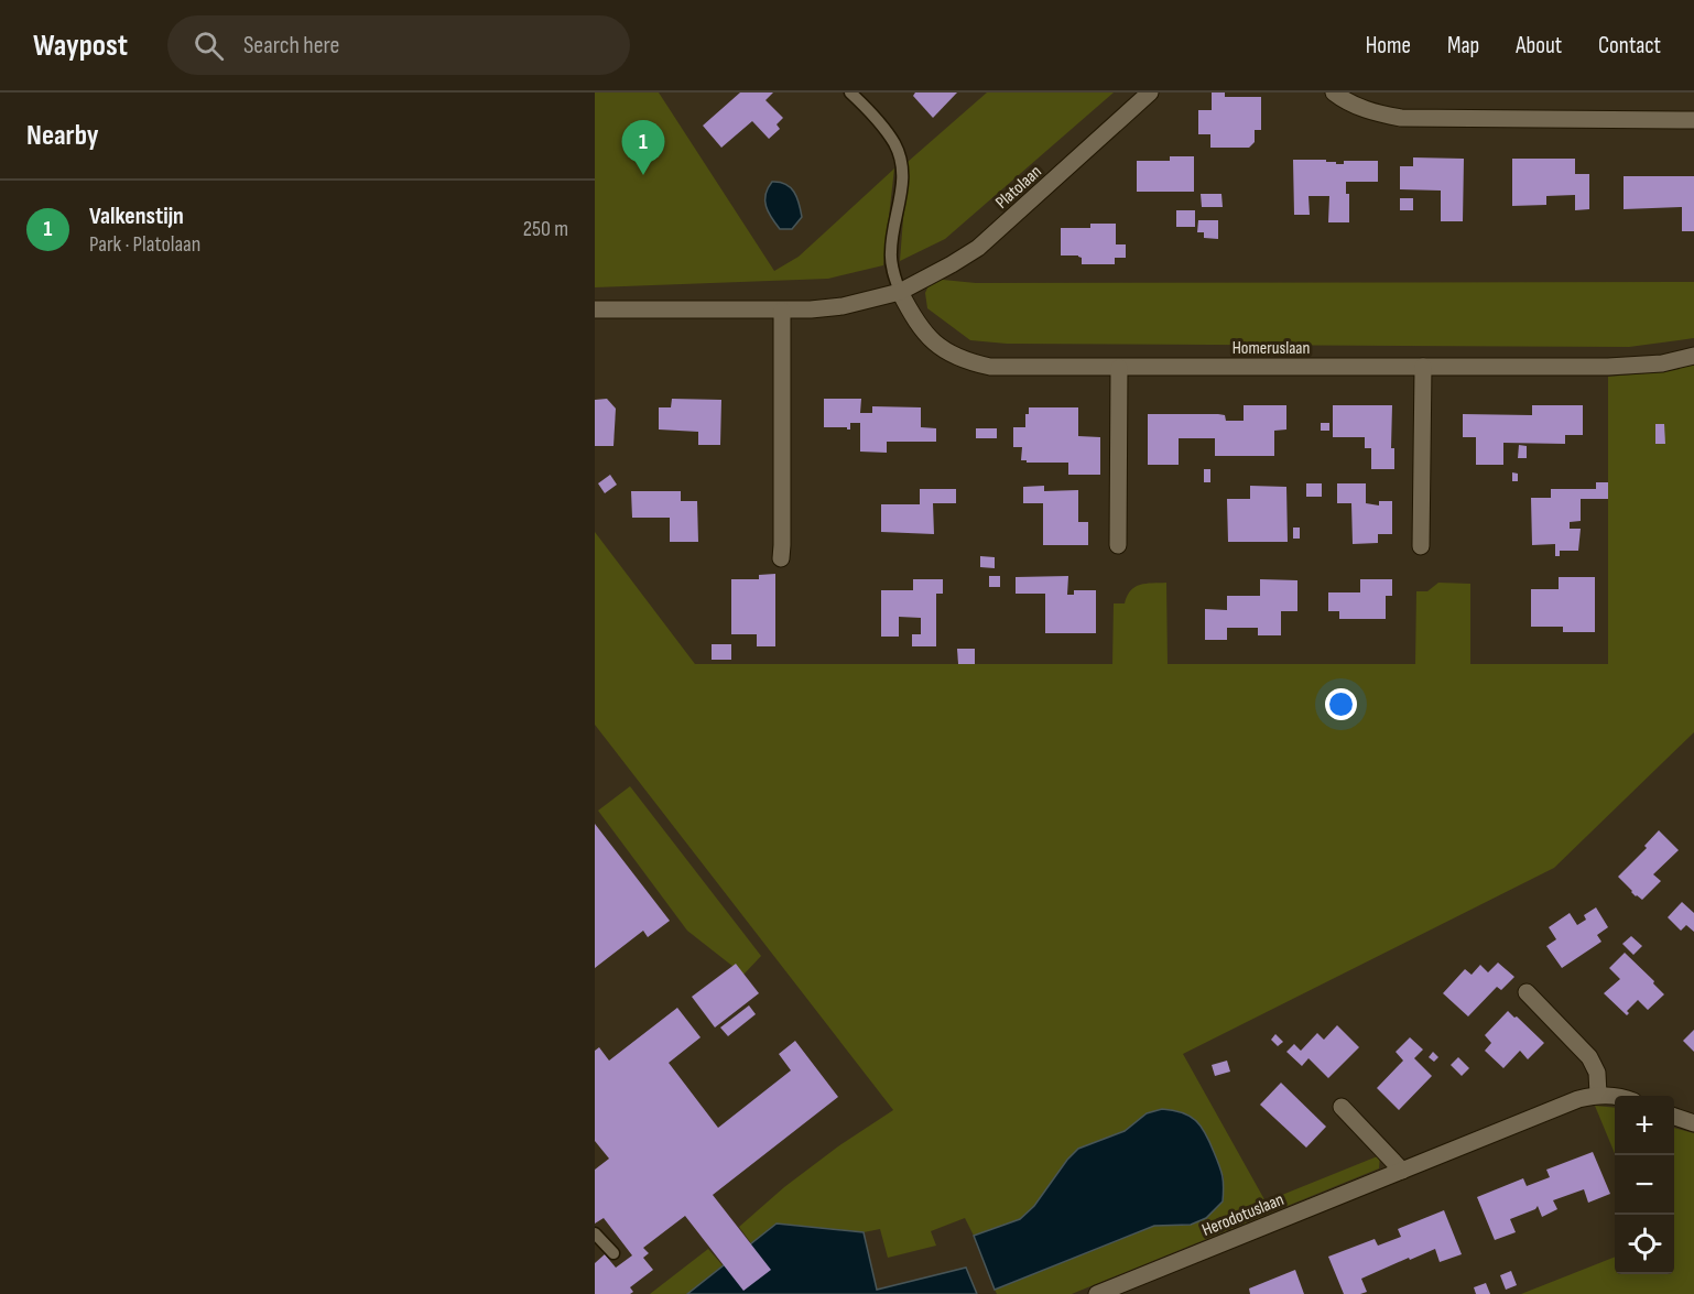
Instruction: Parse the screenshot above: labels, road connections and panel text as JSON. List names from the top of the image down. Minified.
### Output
{"streets":{"street":["Platolaan","Homeruslaan","Herodotuslaan"]},"crossings":[["Platolaan","Homeruslaan"]],"page":{"header":"Waypost","search":"Search here","nav":["Home","Map","About","Contact"],"heading":"Nearby","pins":"1","list":[{"mark":"1","name":"Valkenstijn","note":"Park · Platolaan","value":"250 m"}],"map_buttons":["+","−"]}}
